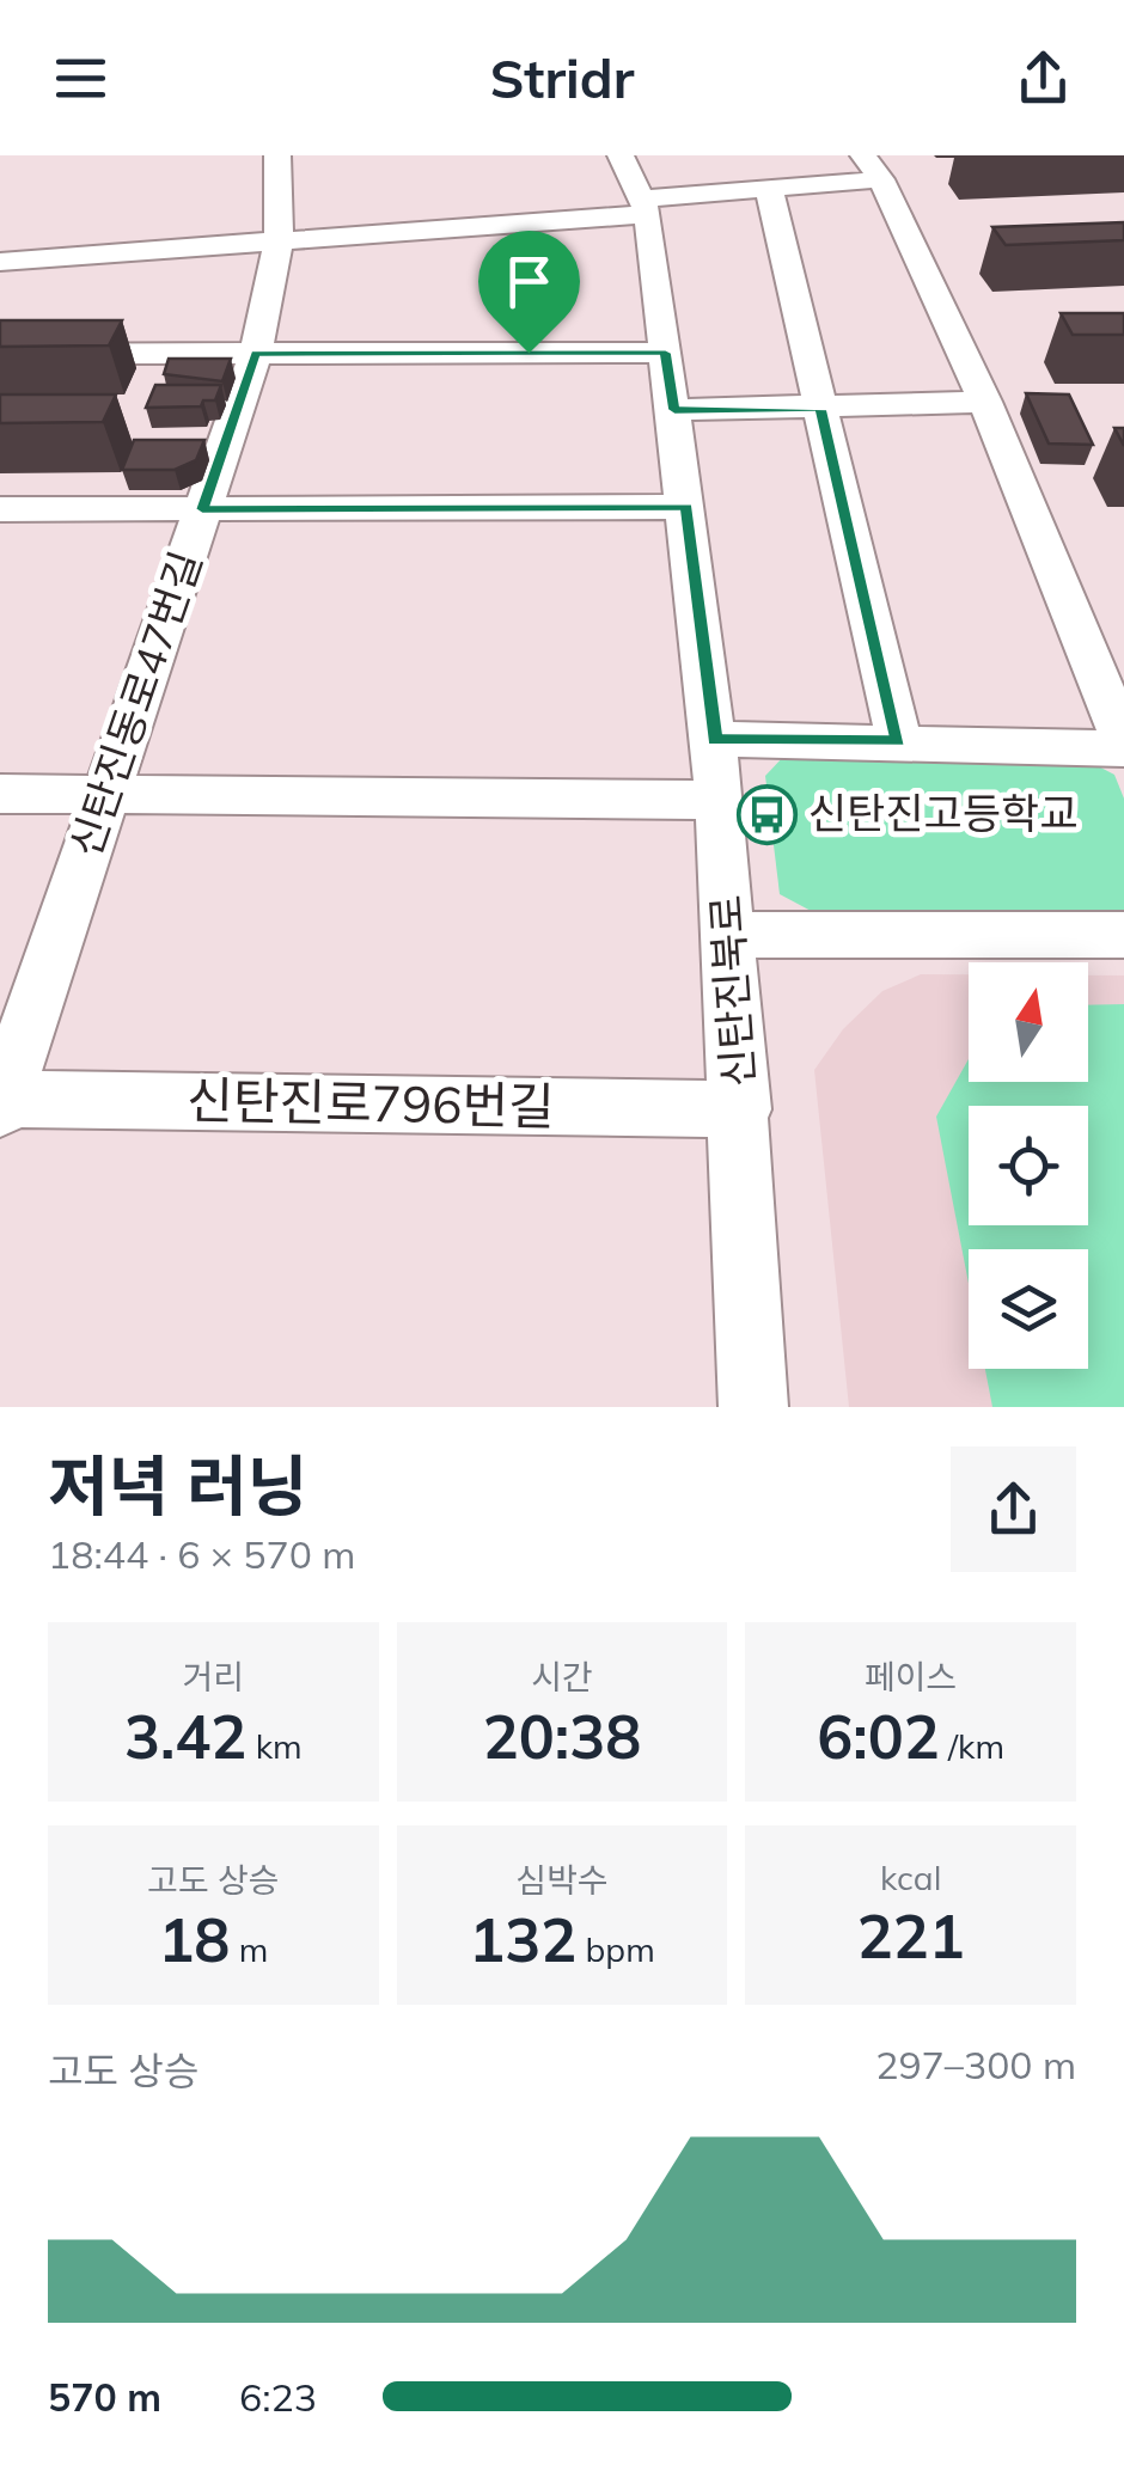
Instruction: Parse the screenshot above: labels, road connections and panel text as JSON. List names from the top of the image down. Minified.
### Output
{"streets":{"street":["신탄진동로47번길","신탄진북로","신탄진로796번길"]},"crossings":[["신탄진동로47번길","신탄진로796번길"],["신탄진북로","신탄진로796번길"]],"places":{"bus stop":["신탄진고등학교"]},"north":"top","page":{"header":"Stridr","heading":["저녁 러닝","18:44 · 6 × 570 m"],"stats":[["거리","3.42 km"],["시간","20:38"],["페이스","6:02 /km"],["고도 상승","18 m"],["심박수","132 bpm"],["kcal","221"]],"chart":["고도 상승","297–300 m"],"list":[{"name":"570 m","note":"6:23"}]}}
